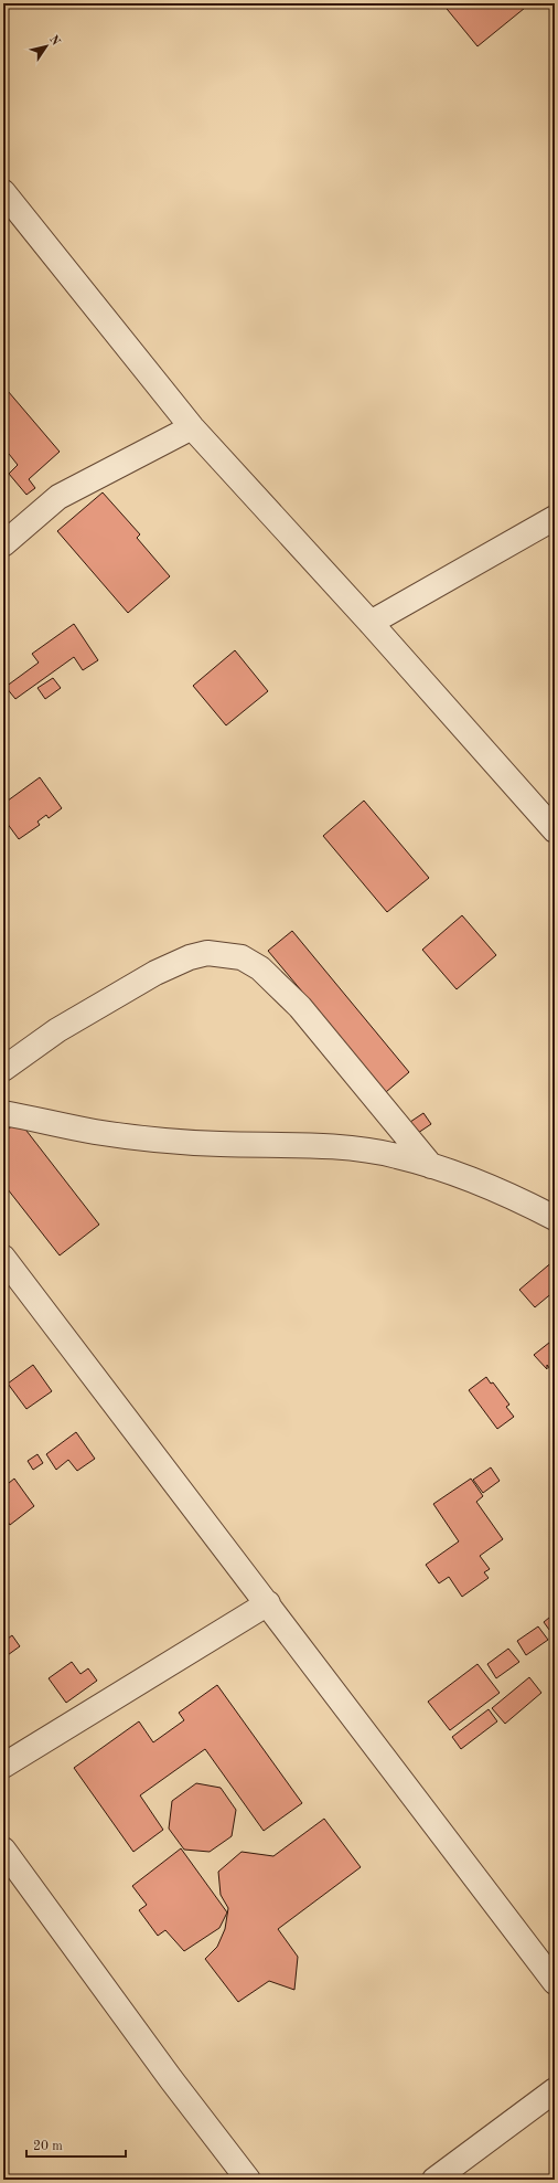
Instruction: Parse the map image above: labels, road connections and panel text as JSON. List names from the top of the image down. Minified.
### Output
{"scale_bar":"20 m","north":"top right"}
